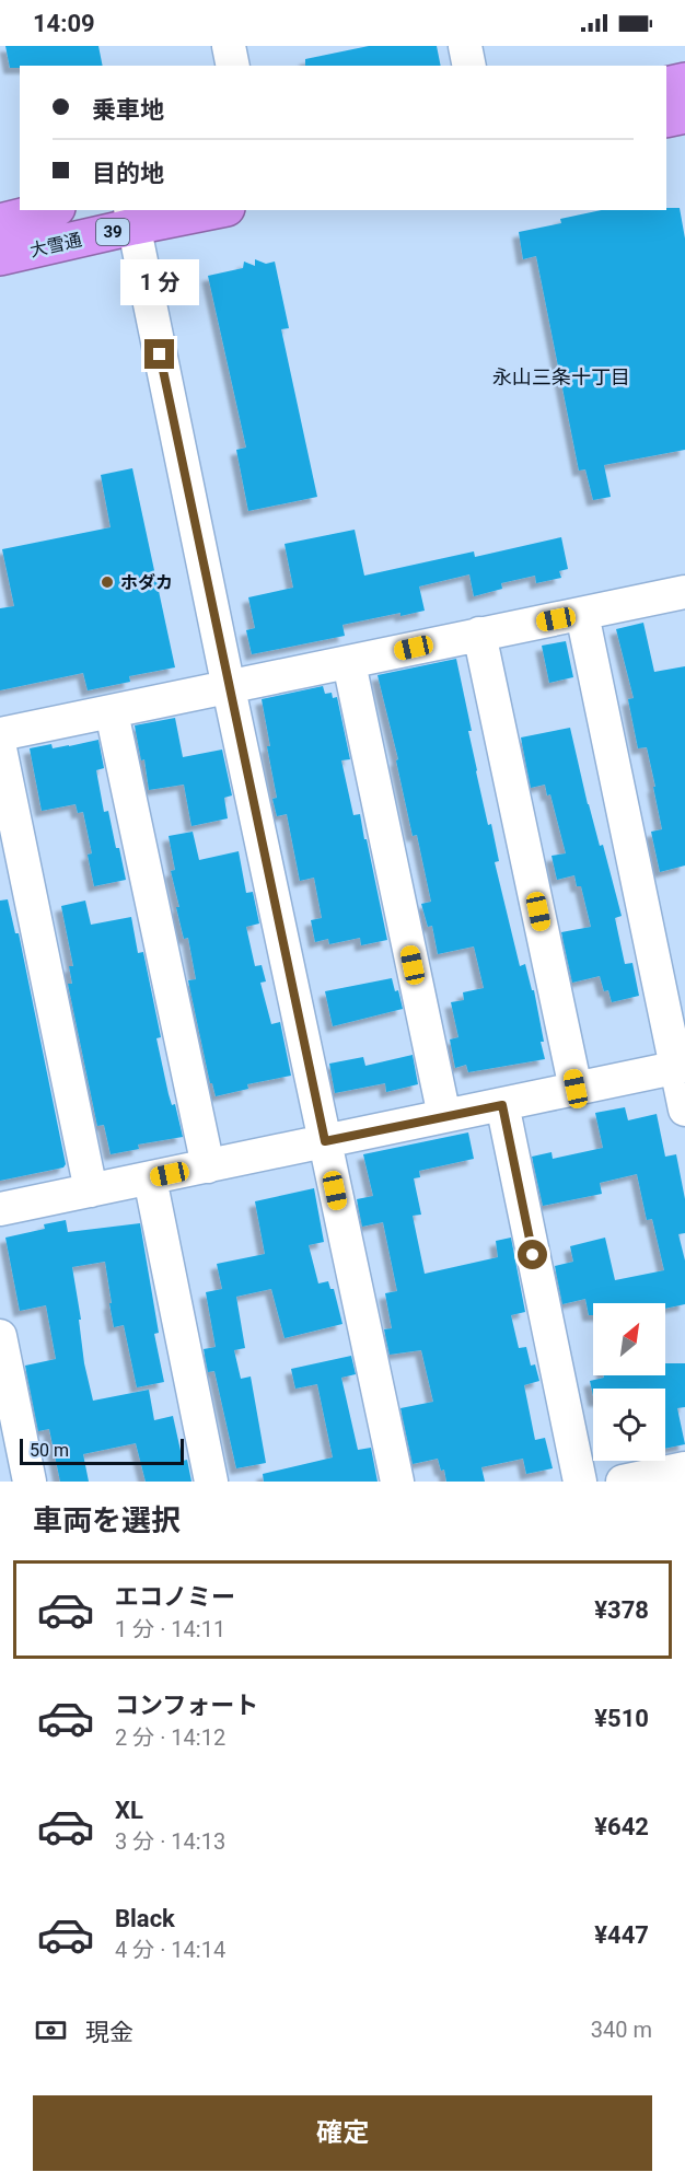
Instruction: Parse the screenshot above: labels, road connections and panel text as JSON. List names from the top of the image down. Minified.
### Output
{"streets":{"highway":["39","大雪通"]},"districts":["永山三条十丁目"],"places":["ホダカ"],"scale_bar":"50 m","north":"top right","page":{"status":"14:09","banner":["乗車地","目的地"],"bubble":"1 分","scale":"50 m","heading":"車両を選択","list":[{"name":"エコノミー","note":"1 分 · 14:11","value":"¥378"},{"name":"コンフォート","note":"2 分 · 14:12","value":"¥510"},{"name":"XL","note":"3 分 · 14:13","value":"¥642"},{"name":"Black","note":"4 分 · 14:14","value":"¥447"}],"pay":["現金","340 m"],"buttons":"確定"}}
